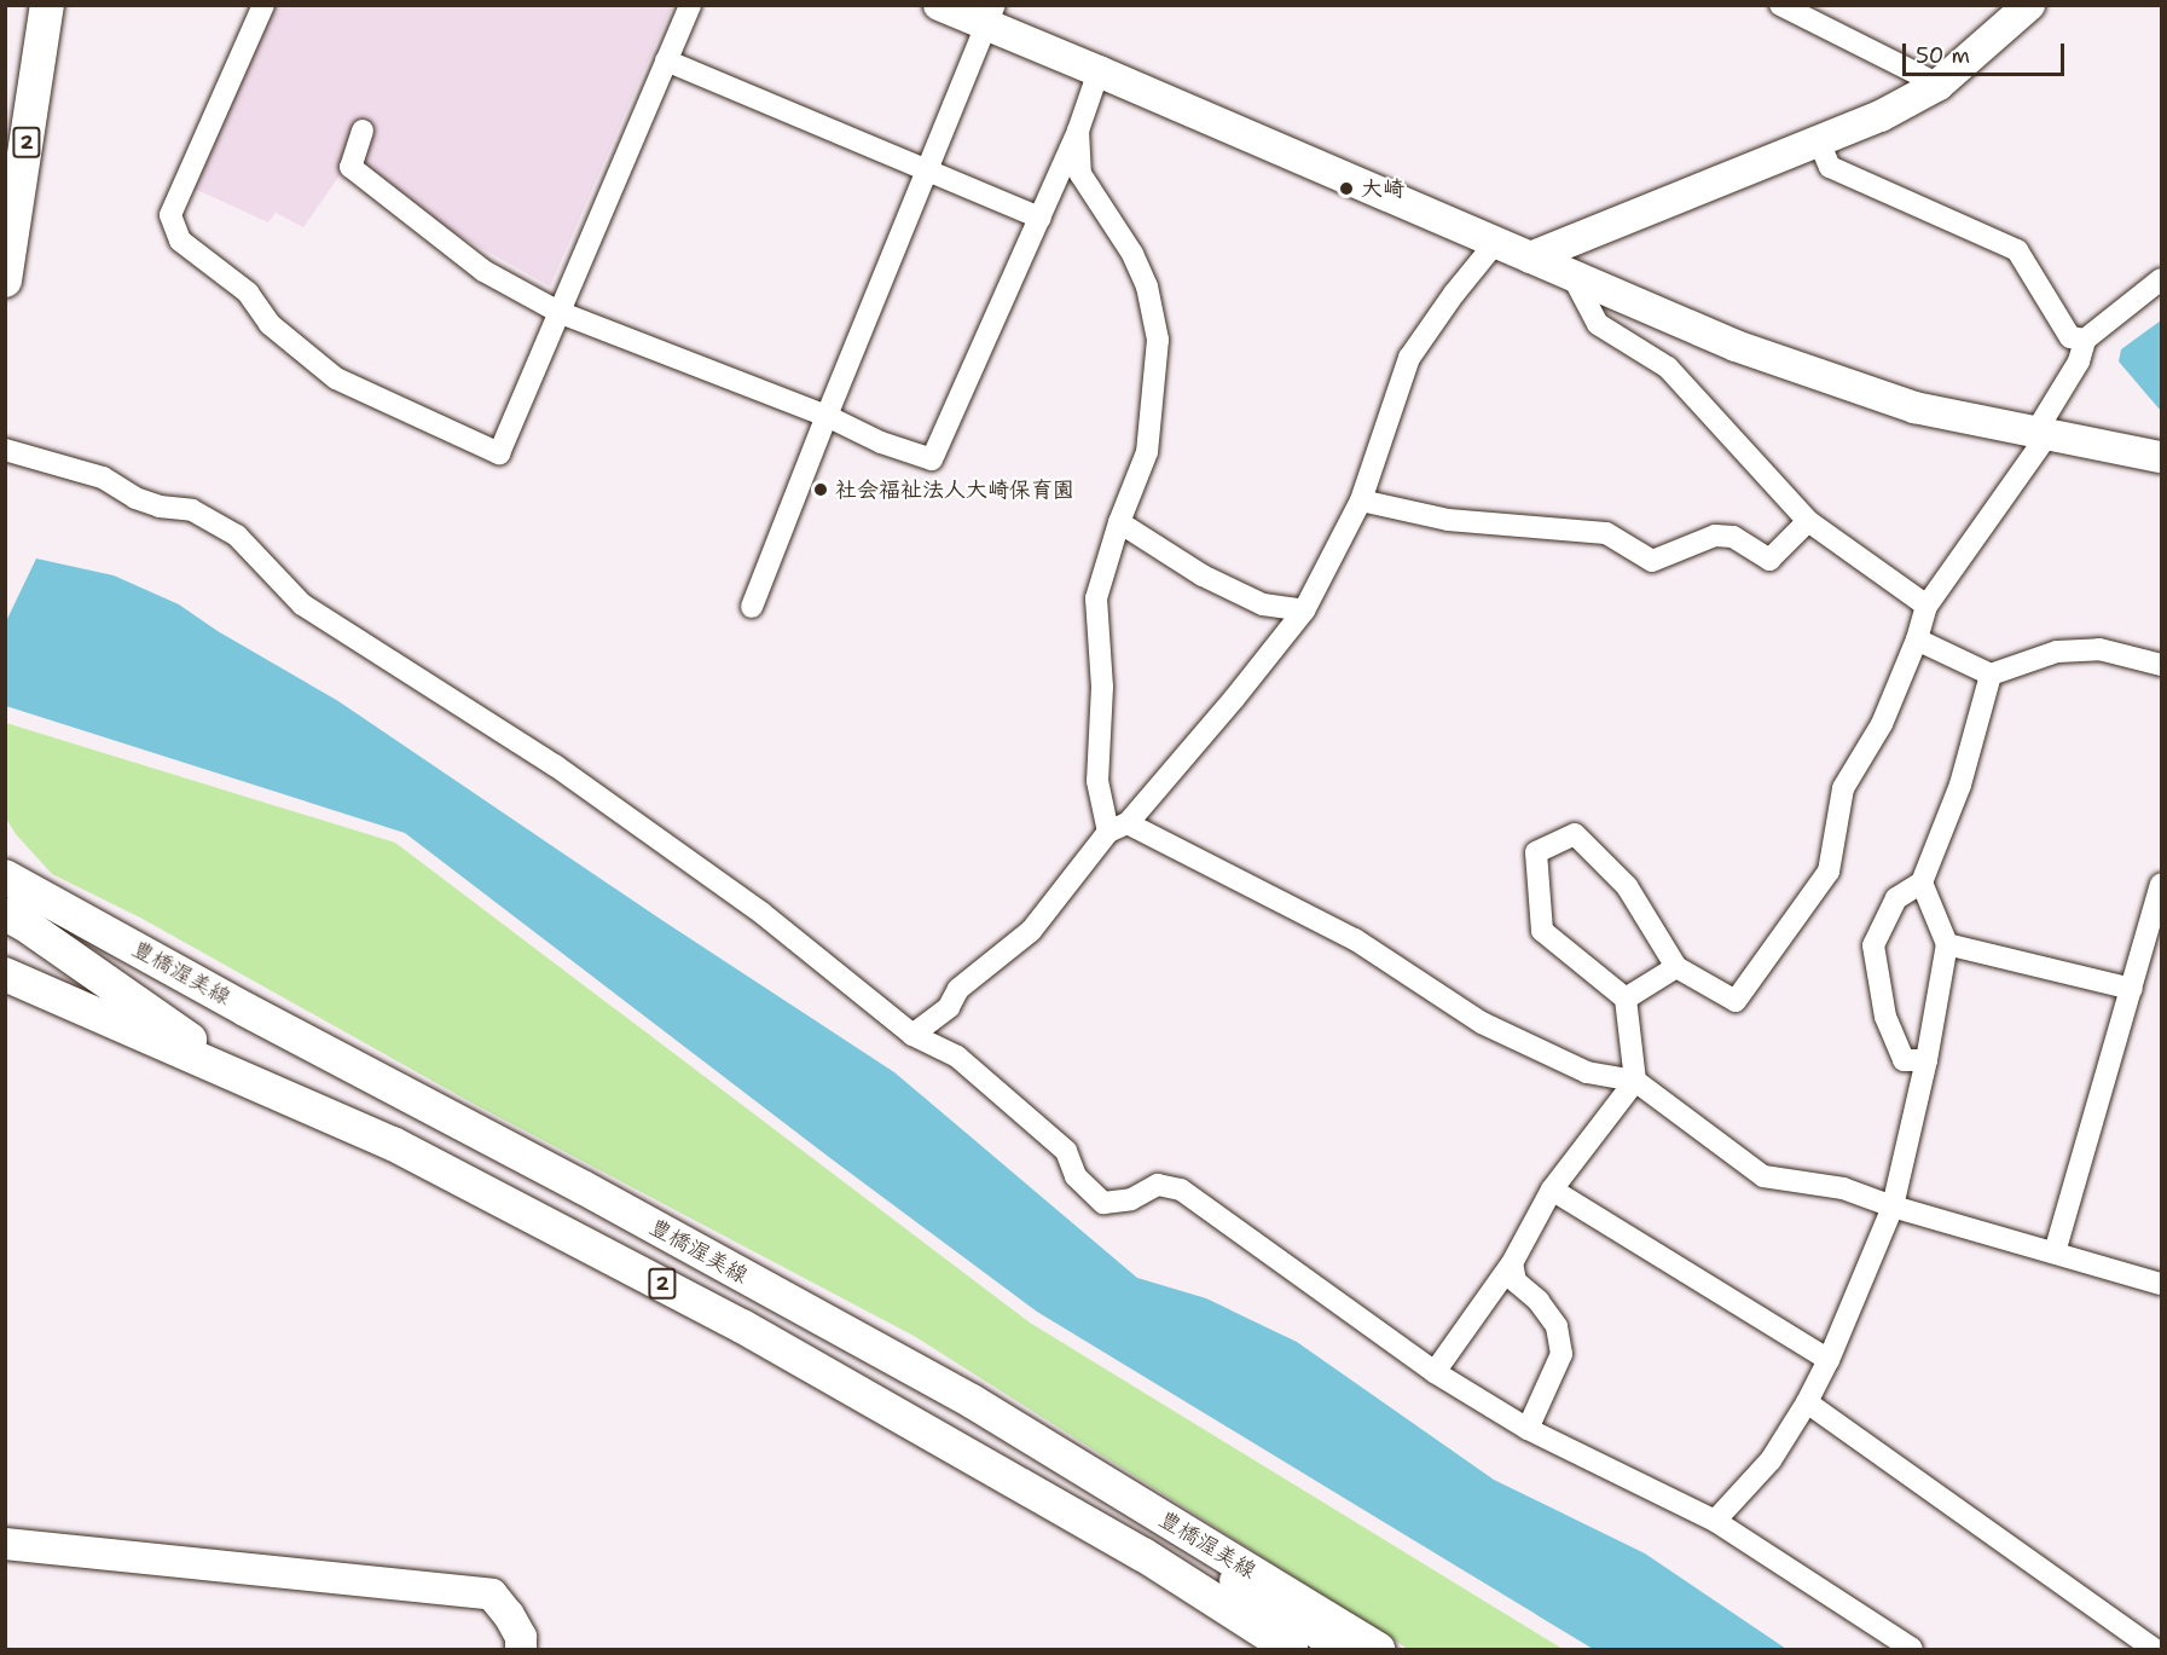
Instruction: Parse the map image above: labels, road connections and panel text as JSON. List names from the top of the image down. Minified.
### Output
{"streets":{"main road":["2","豊橋渥美線"]},"places":["大崎","社会福祉法人大崎保育園"],"scale_bar":"50 m"}
